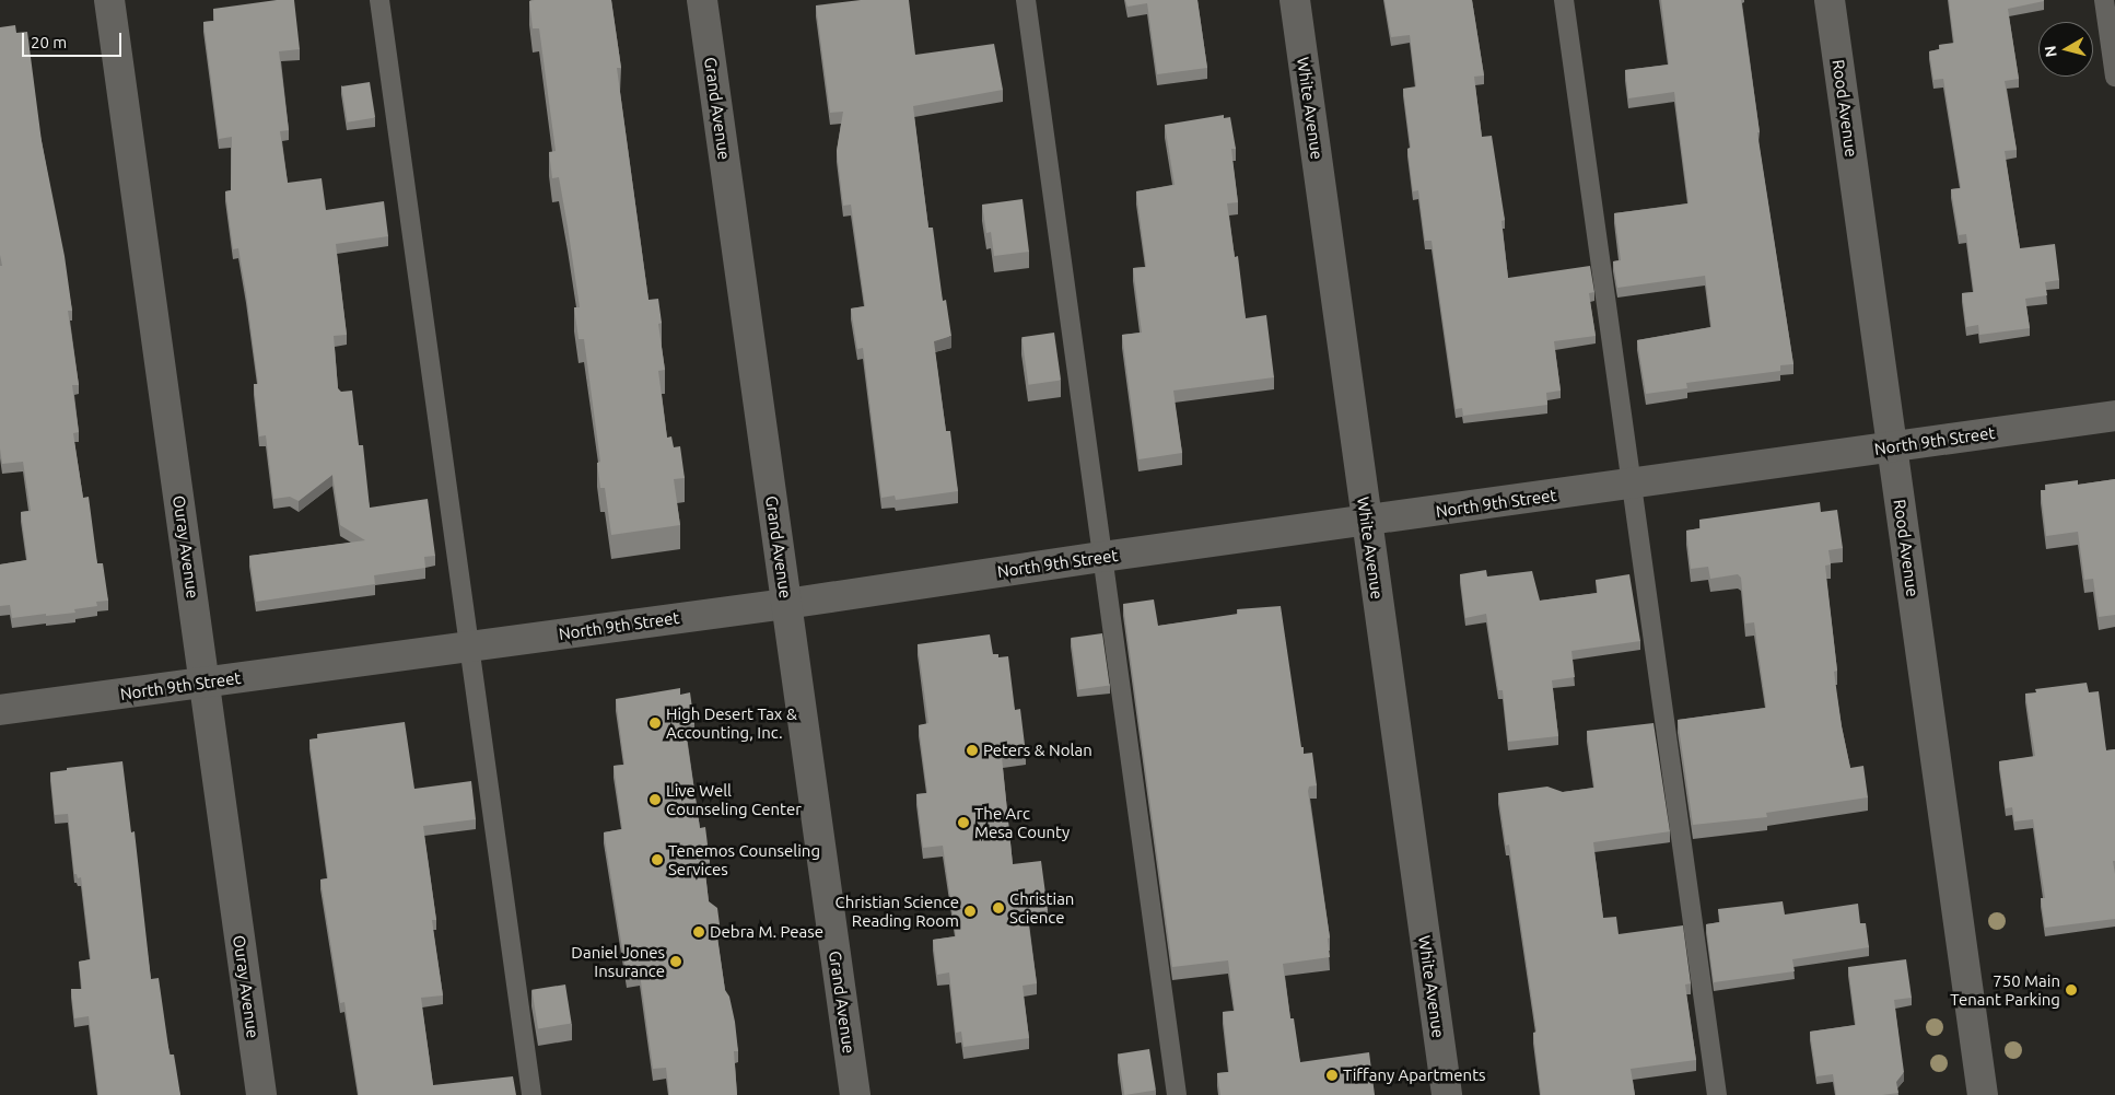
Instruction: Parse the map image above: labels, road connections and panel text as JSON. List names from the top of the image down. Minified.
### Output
{"streets":{"street":["Grand Avenue","White Avenue","Rood Avenue","North 9th Street","Ouray Avenue"]},"crossings":[["Grand Avenue","North 9th Street"],["White Avenue","North 9th Street"],["Rood Avenue","North 9th Street"],["North 9th Street","Ouray Avenue"]],"places":["High Desert Tax & Accounting, Inc.","Peters & Nolan","Live Well Counseling Center","The Arc Mesa County","Tenemos Counseling Services","Christian Science","Christian Science Reading Room","Debra M. Pease","Daniel Jones Insurance","750 Main Tenant Parking","Tiffany Apartments"],"scale_bar":"20 m","north":"left"}
